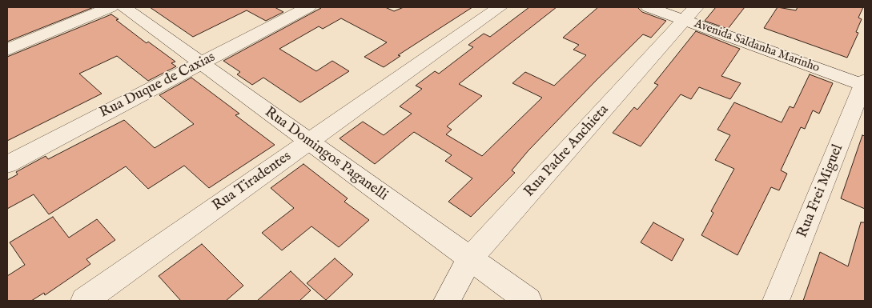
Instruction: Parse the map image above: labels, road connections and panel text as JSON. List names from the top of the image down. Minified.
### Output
{"streets":{"street":["Avenida Saldanha Marinho","Rua Duque de Caxias","Rua Padre Anchieta","Rua Domingos Paganelli","Rua Tiradentes","Rua Frei Miguel"]},"crossings":[["Avenida Saldanha Marinho","Rua Padre Anchieta"],["Avenida Saldanha Marinho","Rua Frei Miguel"],["Rua Duque de Caxias","Rua Domingos Paganelli"],["Rua Padre Anchieta","Rua Domingos Paganelli"],["Rua Domingos Paganelli","Rua Tiradentes"]]}
